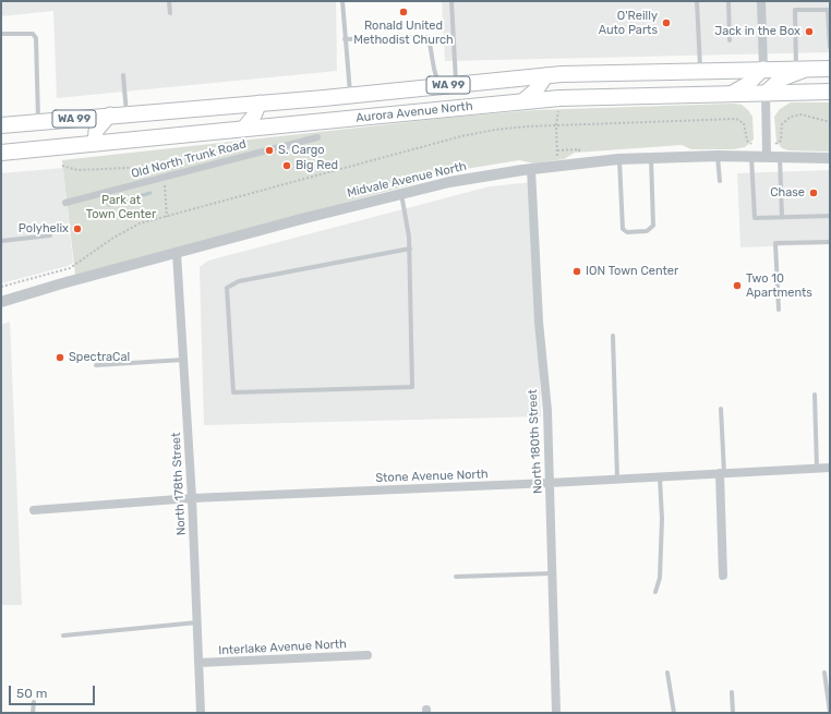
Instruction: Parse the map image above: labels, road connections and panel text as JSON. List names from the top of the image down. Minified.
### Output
{"streets":{"highway":["WA 99","Aurora Avenue North"],"street":["Old North Trunk Road","Midvale Avenue North","North 180th Street","Stone Avenue North","North 178th Street","Interlake Avenue North"]},"crossings":[["Midvale Avenue North","North 180th Street"],["Midvale Avenue North","North 178th Street"],["North 180th Street","Stone Avenue North"],["Stone Avenue North","North 178th Street"],["North 178th Street","Interlake Avenue North"]],"parks":["Park at Town Center"],"places":["Ronald United Methodist Church","O'Reilly Auto Parts","Jack in the Box","S. Cargo","Big Red","Chase","Polyhelix","ION Town Center","Two 10 Apartments","SpectraCal"],"scale_bar":"50 m"}
